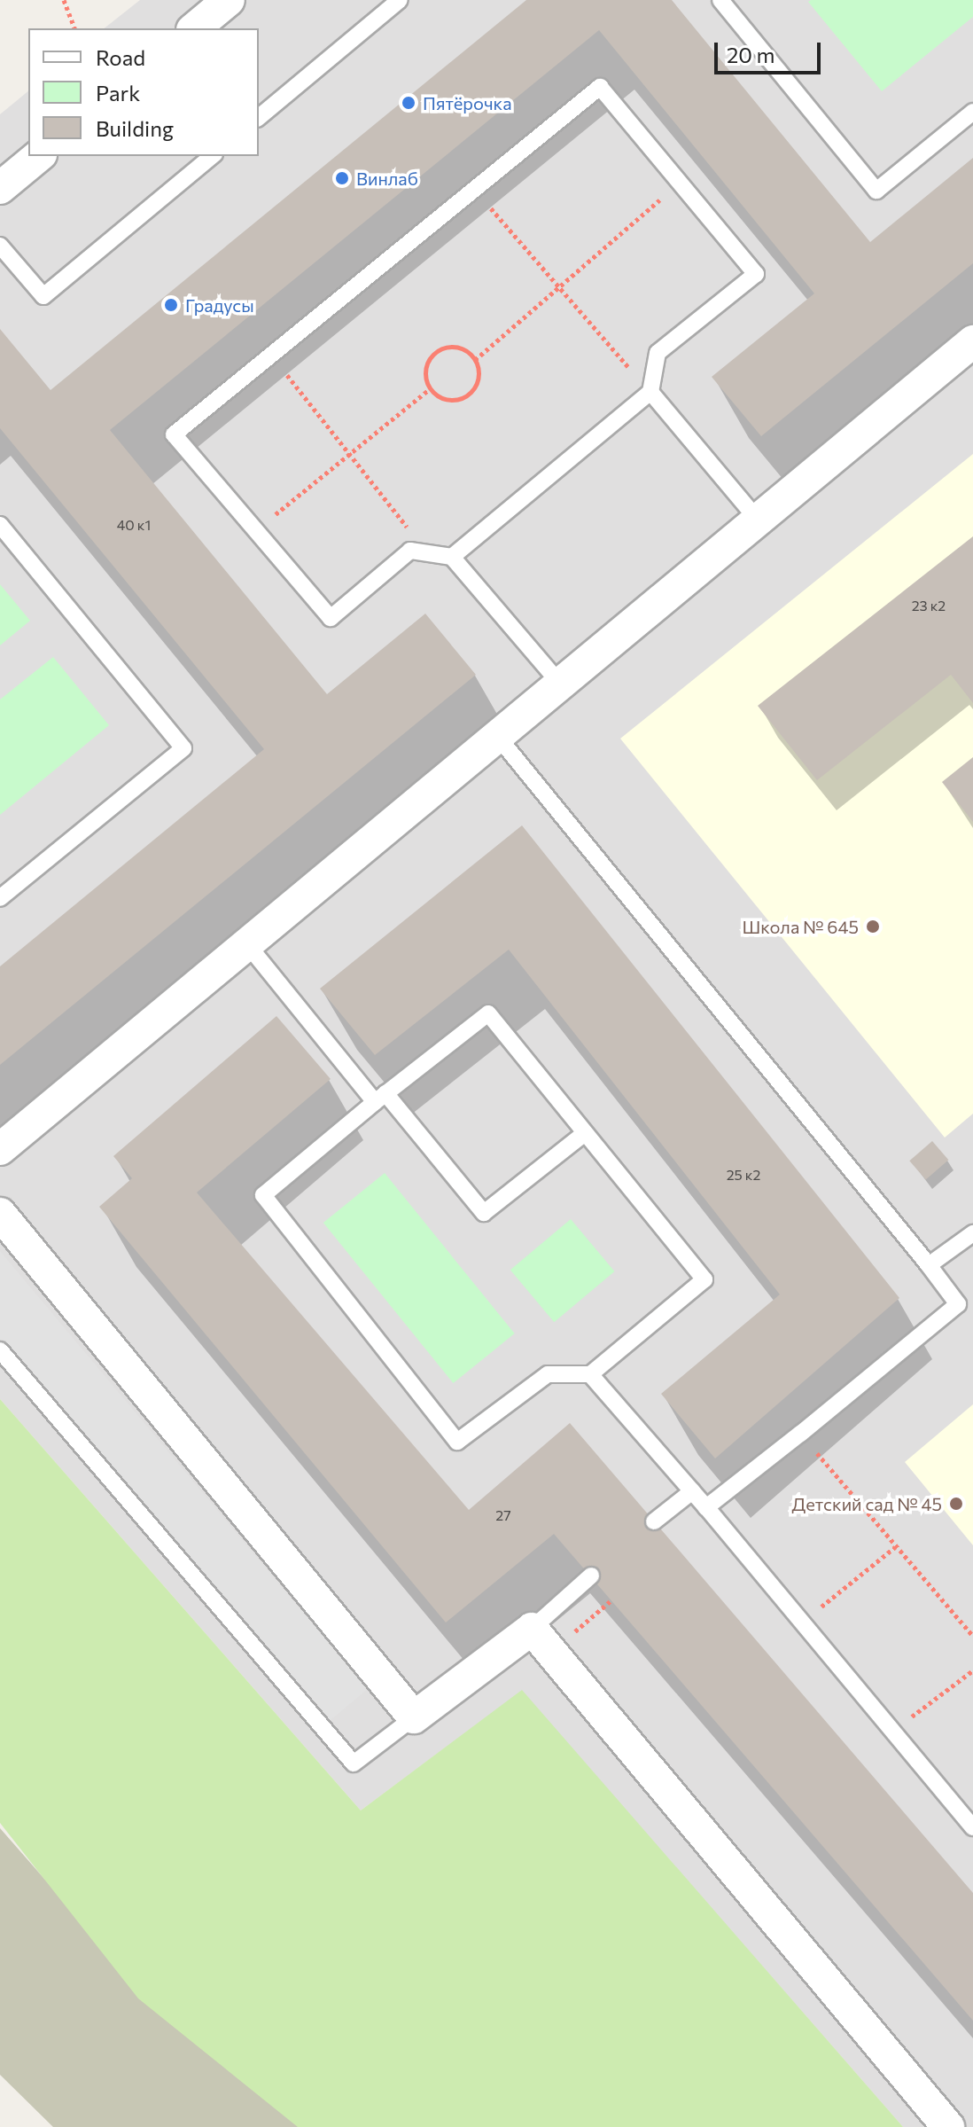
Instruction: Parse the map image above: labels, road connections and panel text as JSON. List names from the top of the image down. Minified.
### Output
{"places":["Пятёрочка","Винлаб","Градусы","Школа № 645","Детский сад № 45"],"house_numbers":["40 к1","23 к2","25 к2","27"],"legend":["Road","Park","Building"],"scale_bar":"20 m"}
